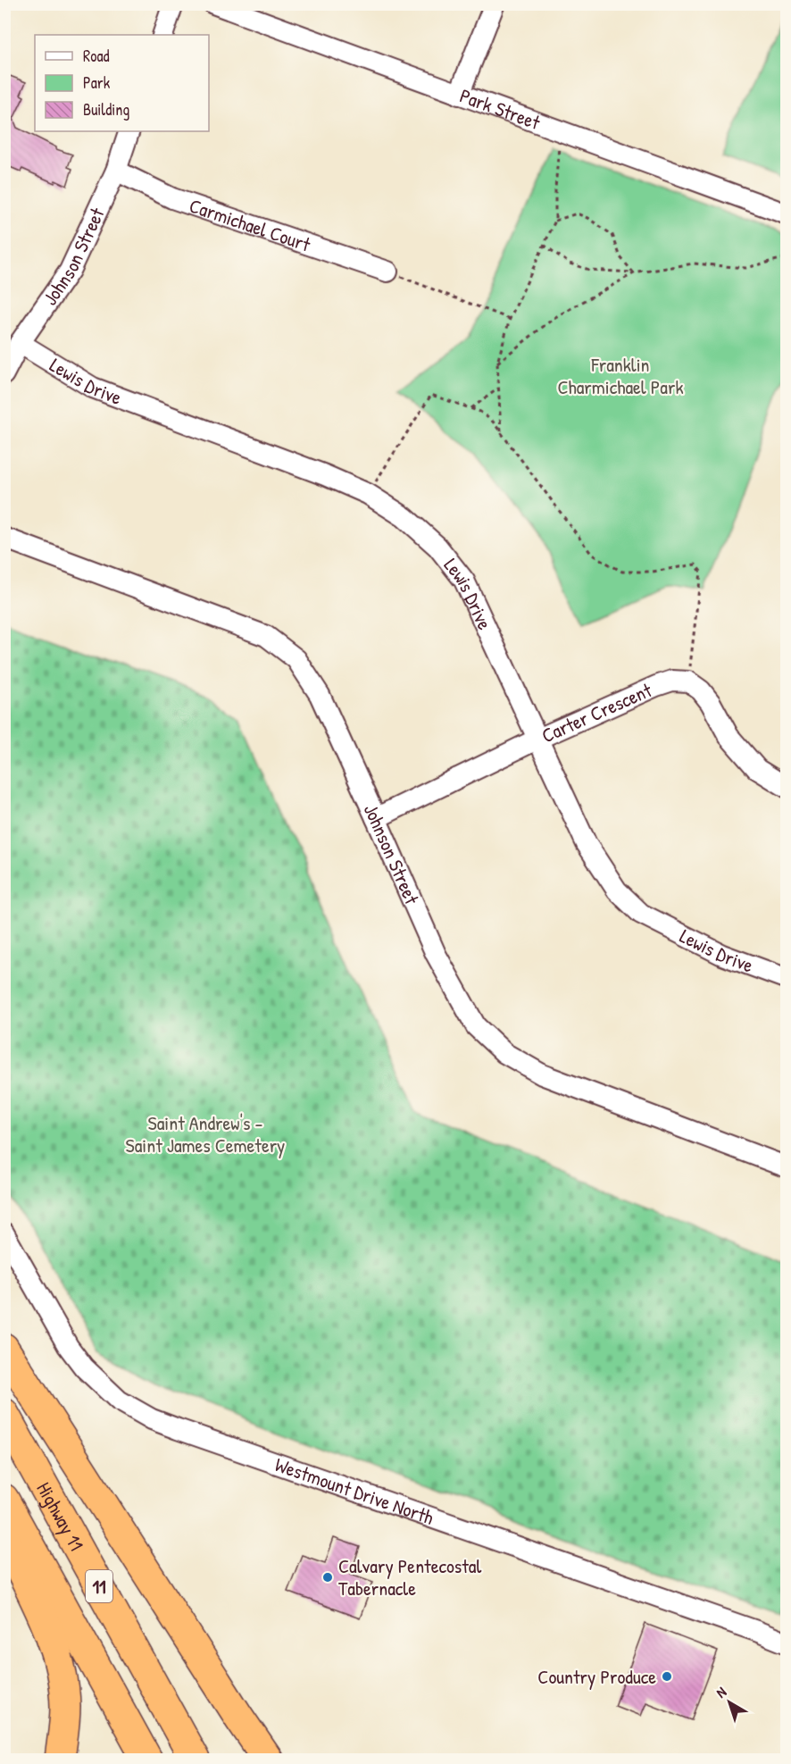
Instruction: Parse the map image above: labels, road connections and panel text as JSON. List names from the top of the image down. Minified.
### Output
{"streets":{"highway":["Highway 11","11"],"street":["Park Street","Carmichael Court","Johnson Street","Lewis Drive","Carter Crescent","Westmount Drive North"]},"crossings":[["Carmichael Court","Johnson Street"],["Johnson Street","Lewis Drive"],["Johnson Street","Carter Crescent"],["Lewis Drive","Carter Crescent"]],"parks":["Franklin Charmichael Park","Saint Andrew's - Saint James Cemetery"],"places":["Calvary Pentecostal Tabernacle","Country Produce"],"legend":["Road","Park","Building"],"north":"top left"}
